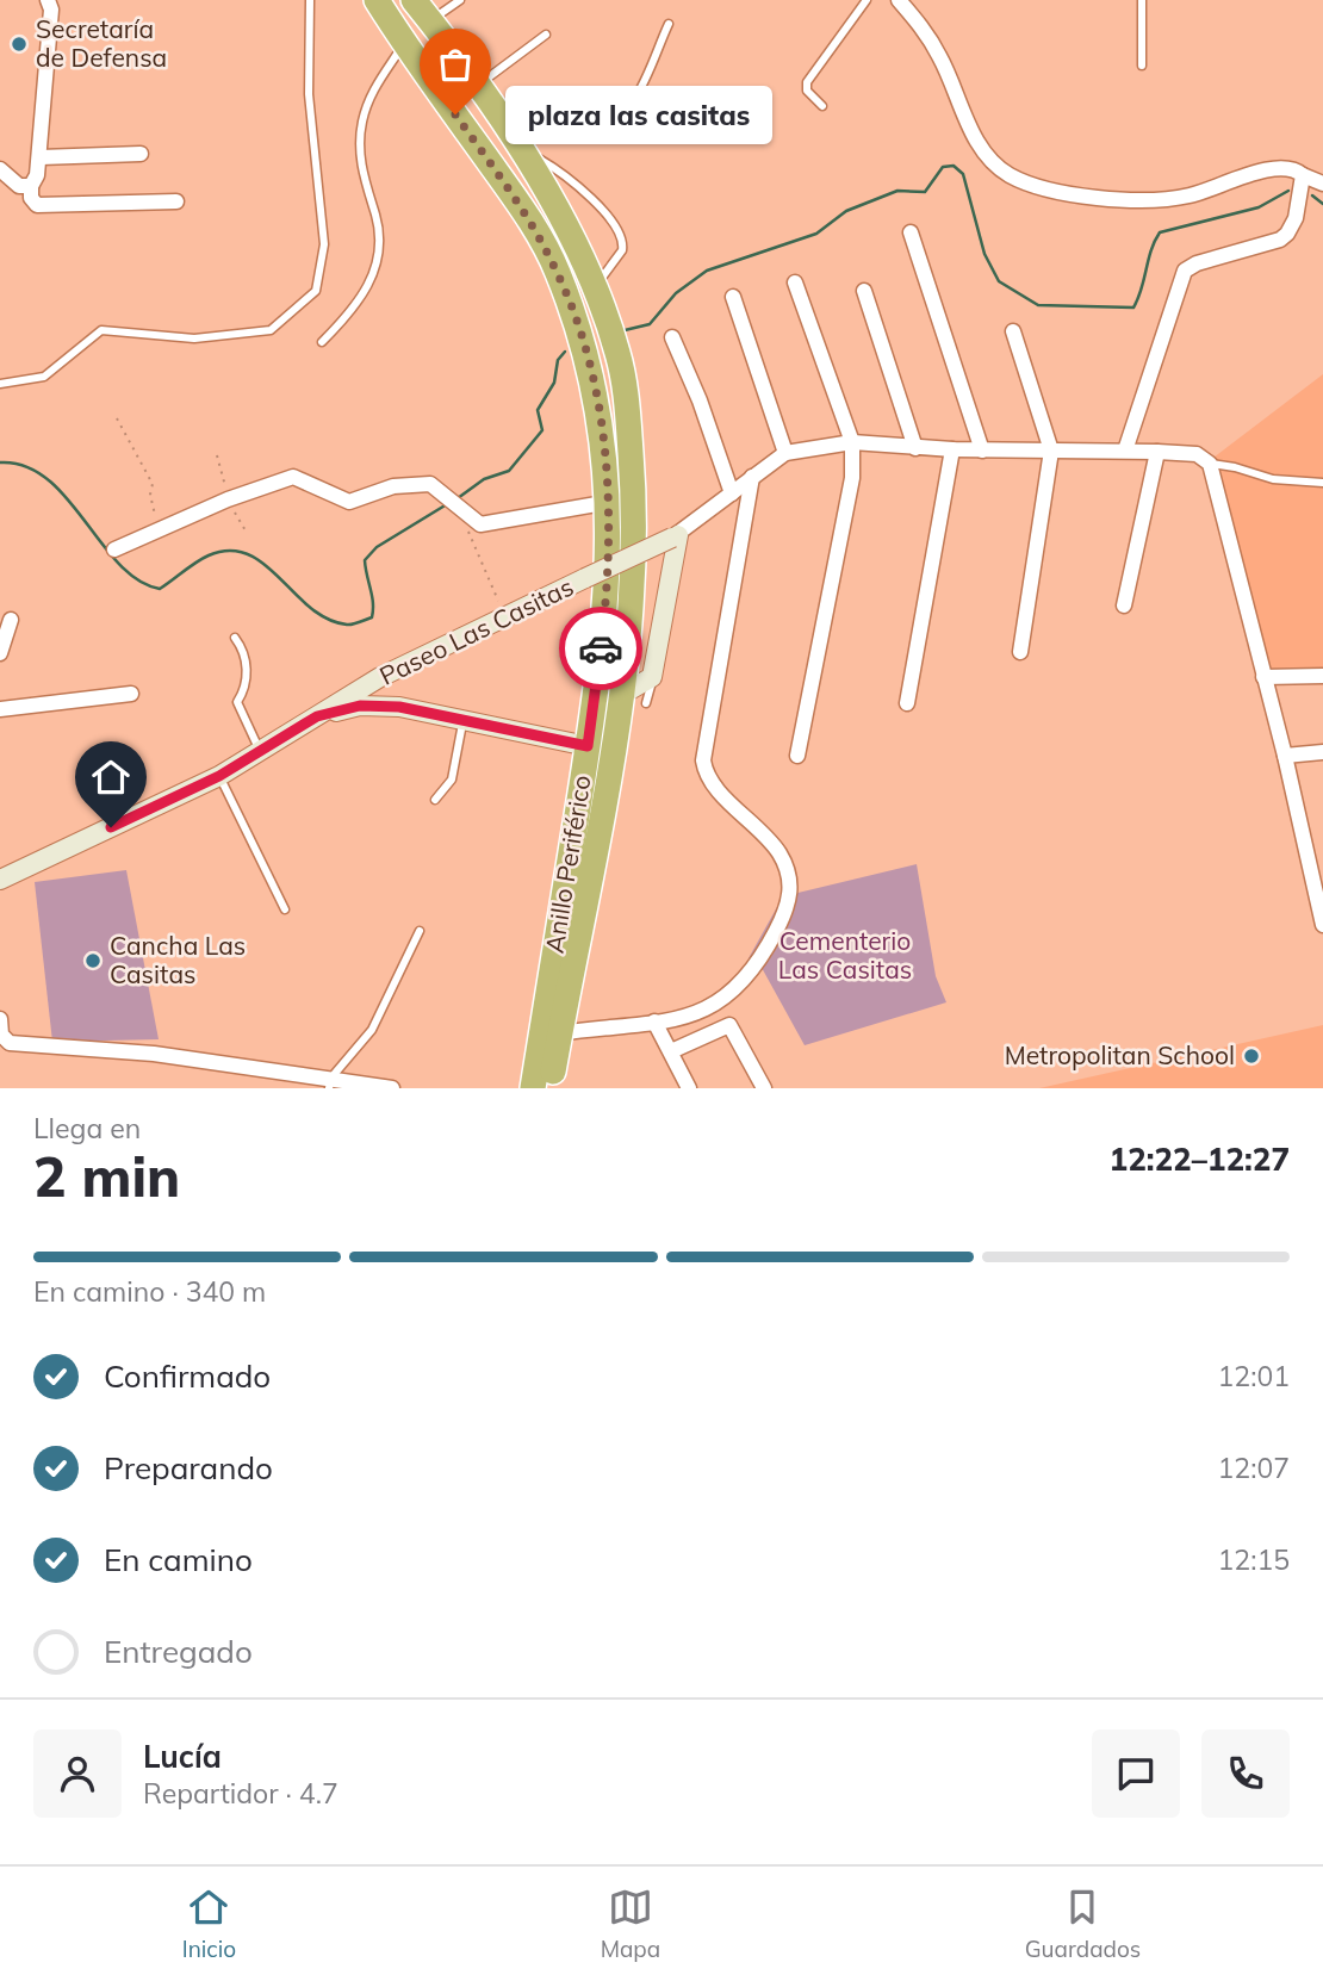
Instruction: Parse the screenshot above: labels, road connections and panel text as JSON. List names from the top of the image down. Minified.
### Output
{"streets":{"highway":["Anillo Periférico"],"street":["Paseo Las Casitas"]},"parks":["Cementerio Las Casitas"],"places":["Secretaría de Defensa","plaza las casitas","Cancha Las Casitas","Metropolitan School"],"page":{"bubble":"plaza las casitas","heading":["2 min","Llega en","12:22–12:27"],"panel":["Lucía","Repartidor · 4.7"],"bar":"En camino · 340 m","list":[["Confirmado","12:01"],["Preparando","12:07"],["En camino","12:15"],"Entregado"],"tabs":["Inicio","Mapa","Guardados"]}}
